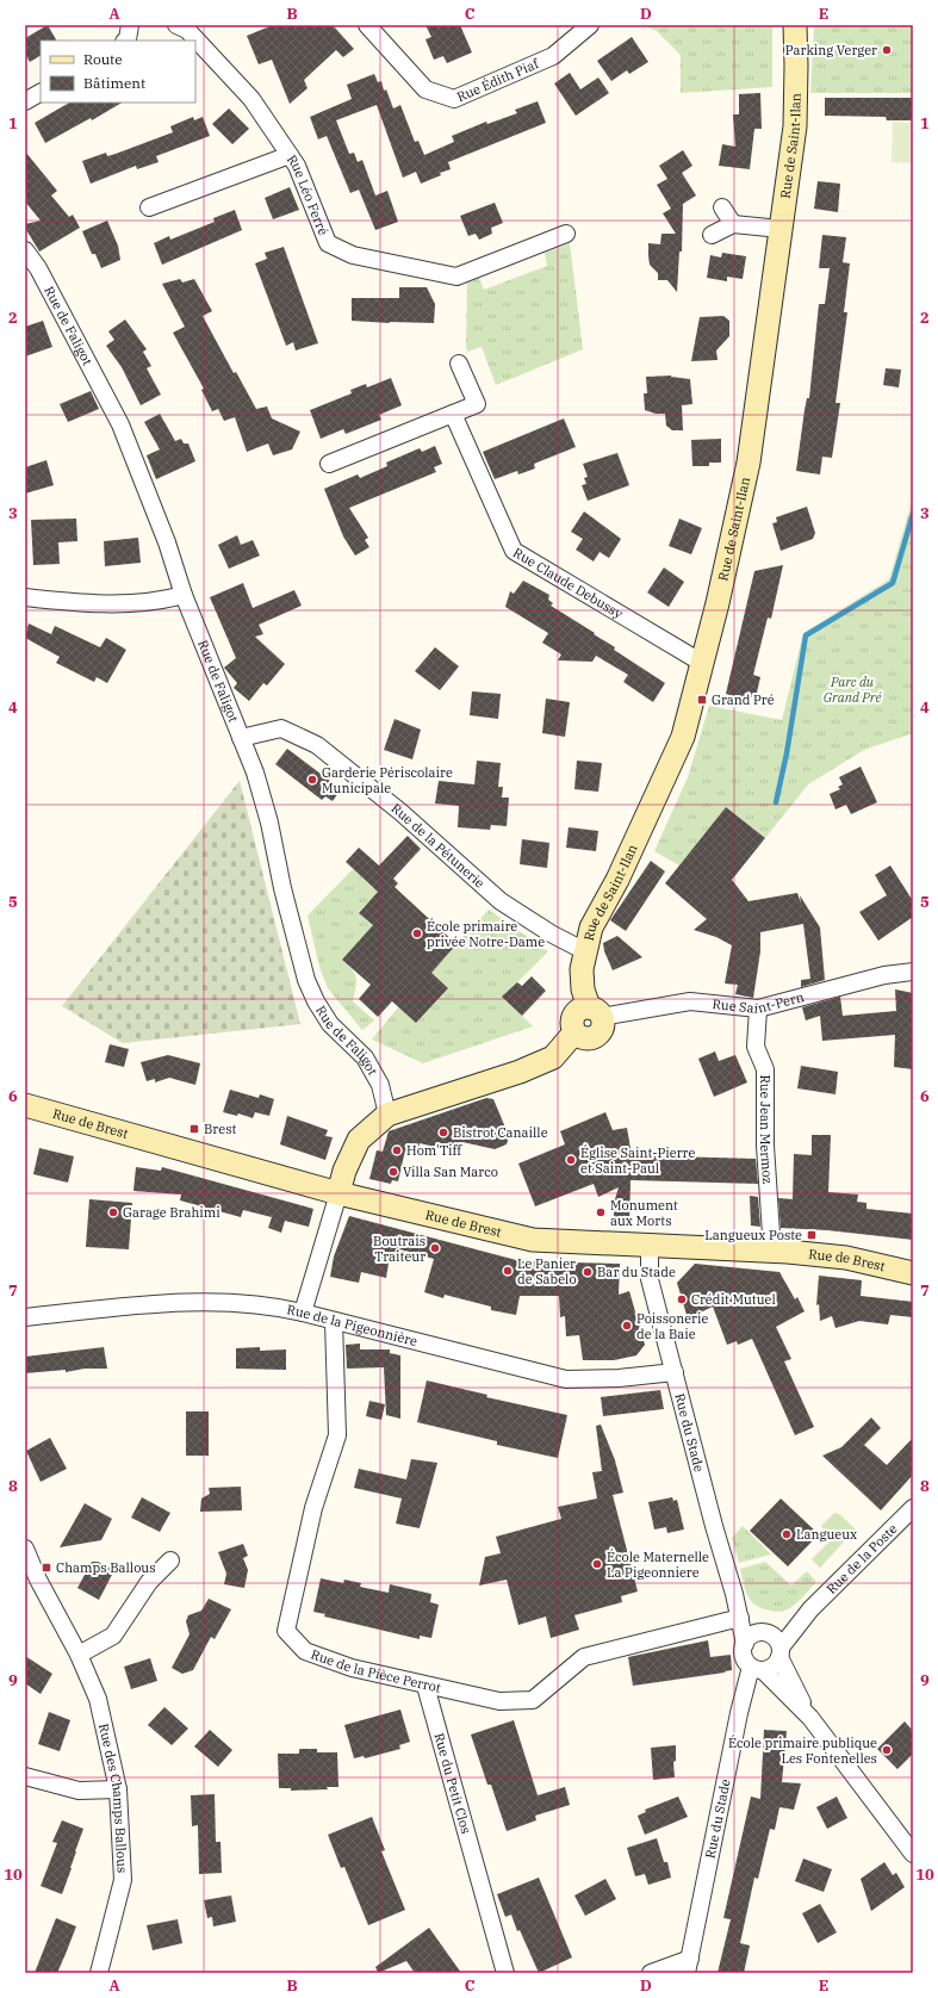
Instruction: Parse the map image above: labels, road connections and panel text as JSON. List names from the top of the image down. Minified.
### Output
{"streets":{"street":["Rue Édith Piaf","Rue de Saint-Ilan","Rue Léo Ferré","Rue de Faligot","Rue Claude Debussy","Rue de la Pétunerie","Rue Saint-Pern","Rue de Brest","Rue Jean Mermoz","Rue de la Pigeonnière","Rue du Stade","Rue de la Poste","Rue de la Pièce Perrot","Rue du Petit Clos","Rue des Champs Ballous"]},"crossings":[["Rue de Saint-Ilan","Rue Claude Debussy"],["Rue de Saint-Ilan","Rue de la Pétunerie"],["Rue de Saint-Ilan","Rue Saint-Pern"],["Rue de Faligot","Rue de la Pétunerie"],["Rue Saint-Pern","Rue Jean Mermoz"],["Rue de Brest","Rue Jean Mermoz"],["Rue de Brest","Rue du Stade"],["Rue de la Pigeonnière","Rue du Stade"],["Rue de la Pigeonnière","Rue de la Pièce Perrot"],["Rue du Stade","Rue de la Poste"],["Rue du Stade","Rue de la Pièce Perrot"],["Rue de la Pièce Perrot","Rue du Petit Clos"]],"parks":["Parc du Grand Pré"],"places":{"other":["Parking Verger","Garderie Périscolaire Municipale","École primaire privée Notre-Dame","Bistrot Canaille","Hom'Tiff","Église Saint-Pierre et Saint-Paul","Villa San Marco","Garage Brahimi","Monument aux Morts","Boutrais Traiteur","Le Panier de Sabelo","Bar du Stade","Crédit Mutuel","Poissonerie de la Baie","Langueux","École Maternelle La Pigeonniere","École primaire publique Les Fontenelles"],"transit":["Grand Pré","Brest","Langueux Poste","Champs Ballous"]},"legend":["Route","Bâtiment"],"grid":{"columns":["A","B","C","D","E"],"rows":["1","2","3","4","5","6","7","8","9","10"]}}
